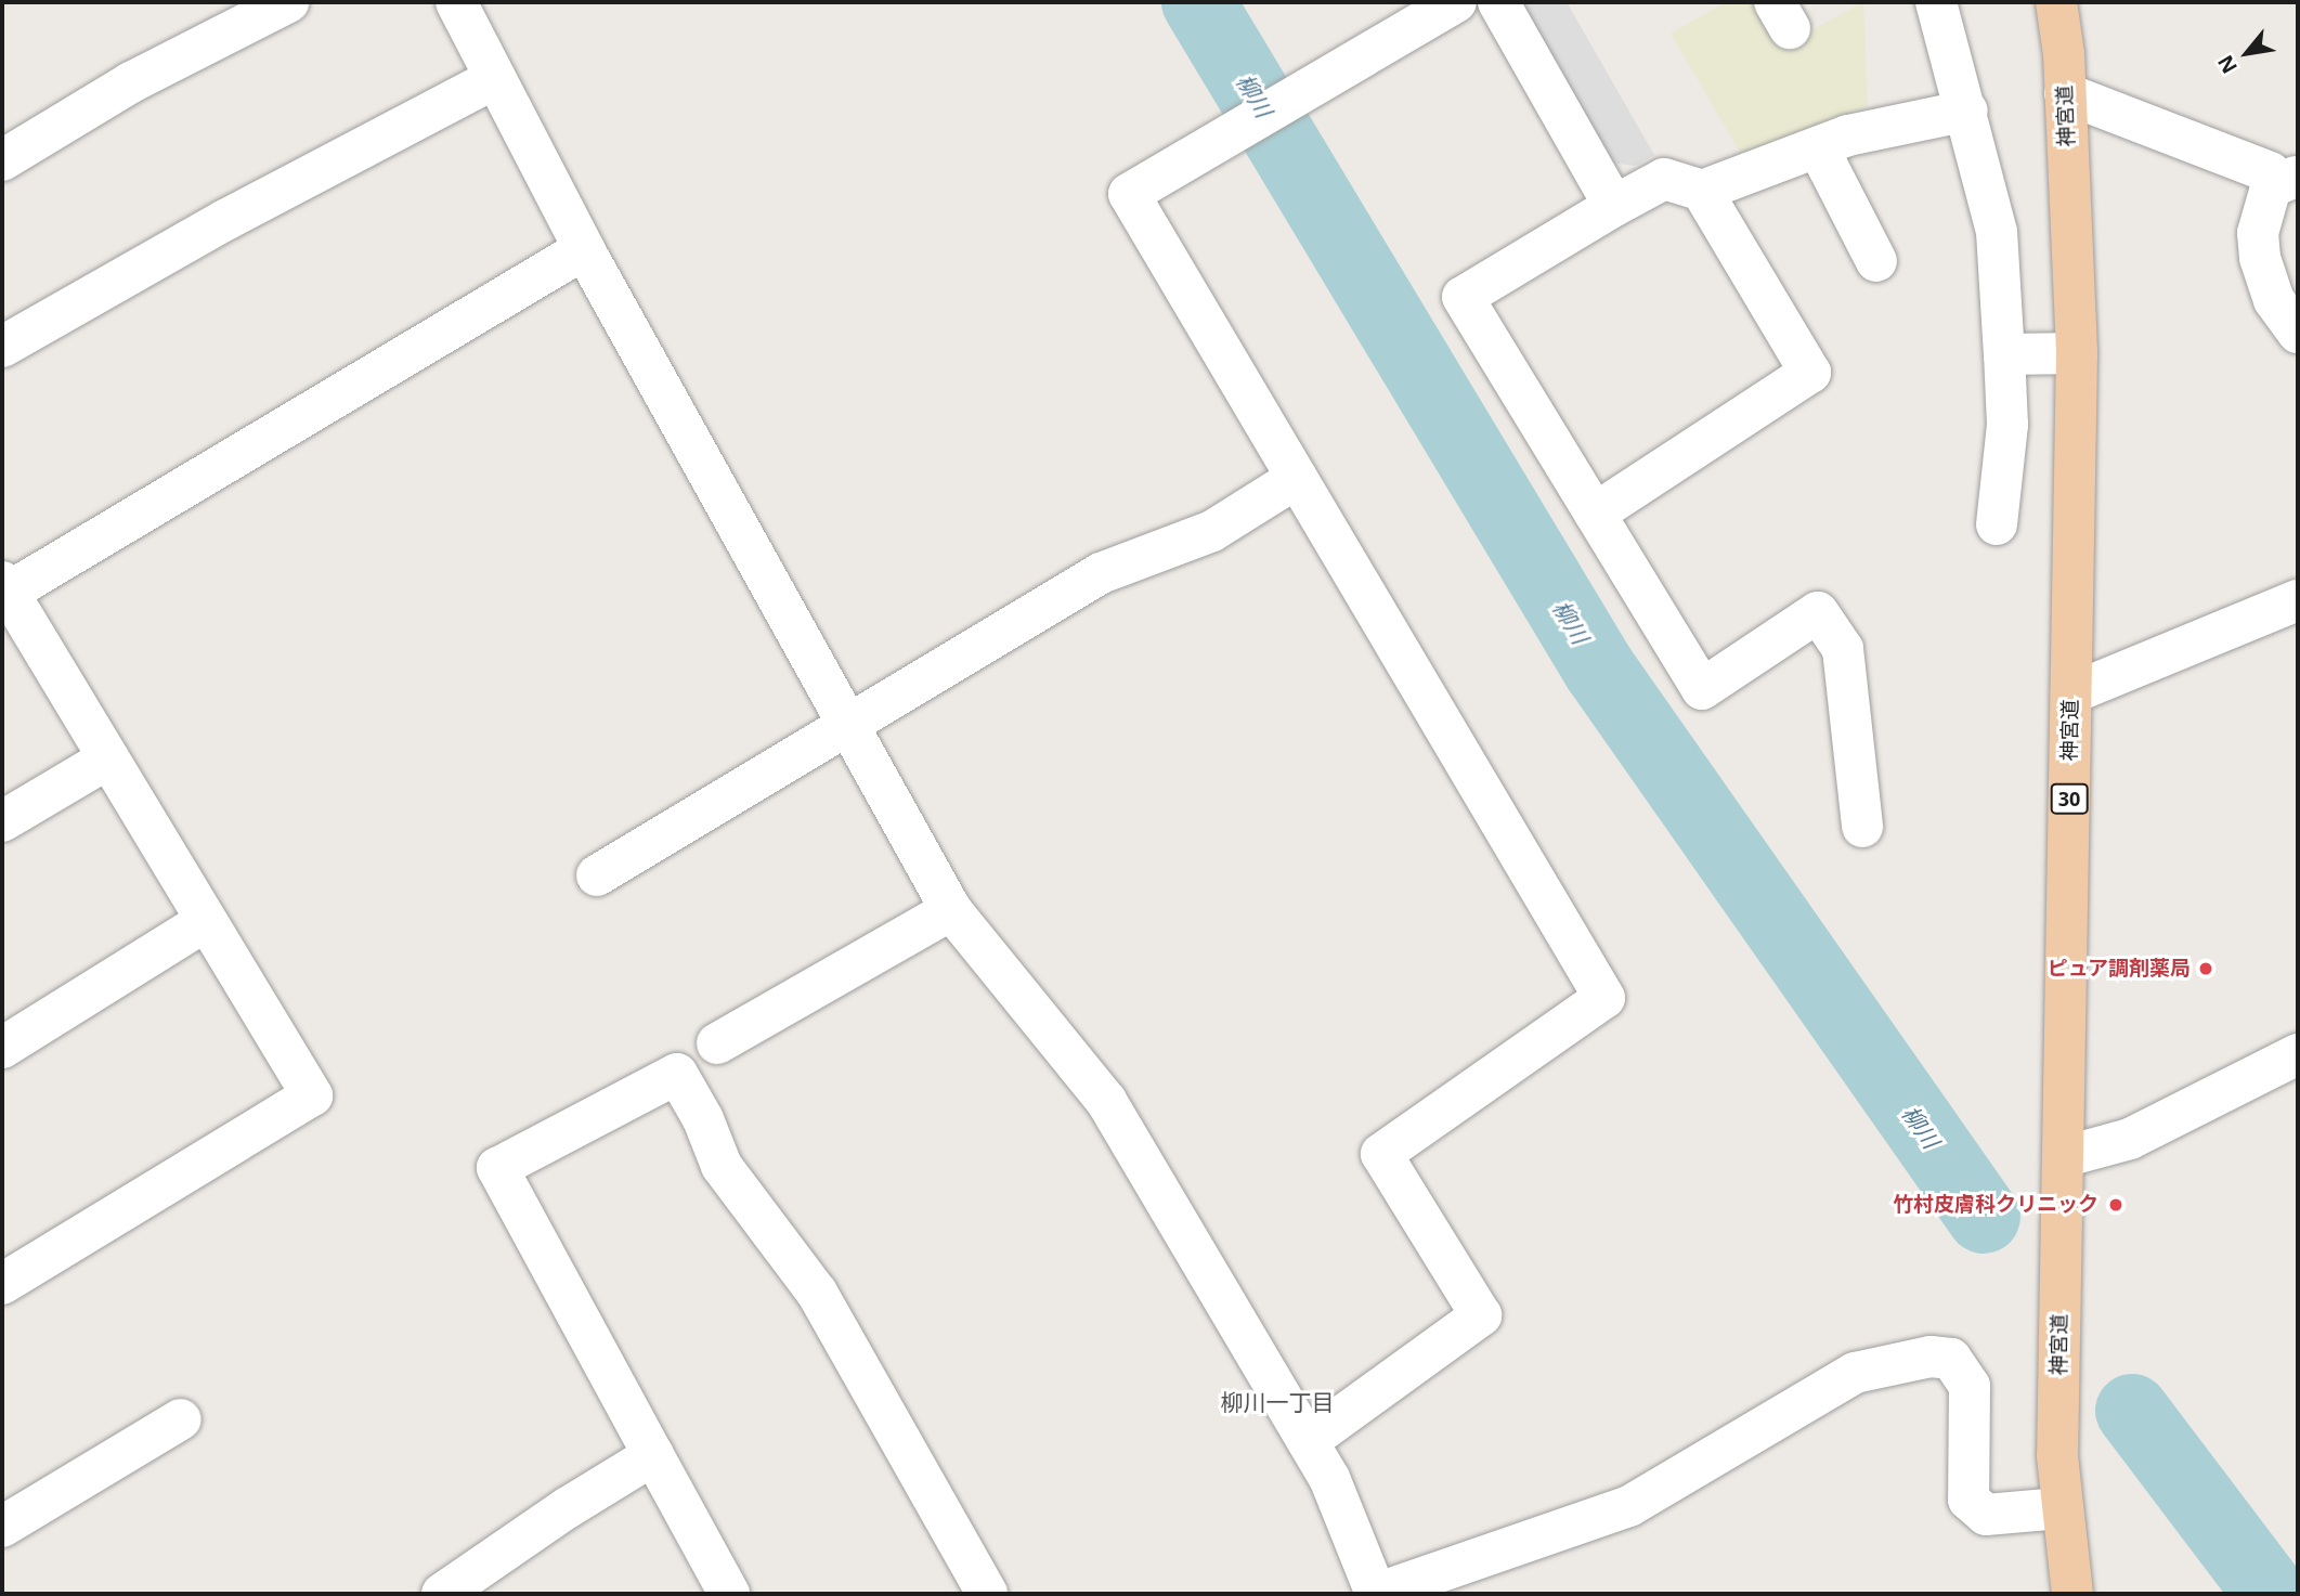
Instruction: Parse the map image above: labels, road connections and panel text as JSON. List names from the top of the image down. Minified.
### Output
{"streets":{"main road":["神宮道","30"]},"districts":["柳川一丁目"],"water":["柳川"],"places":["ピュア調剤薬局","竹村皮膚科クリニック"],"north":"bottom left"}
